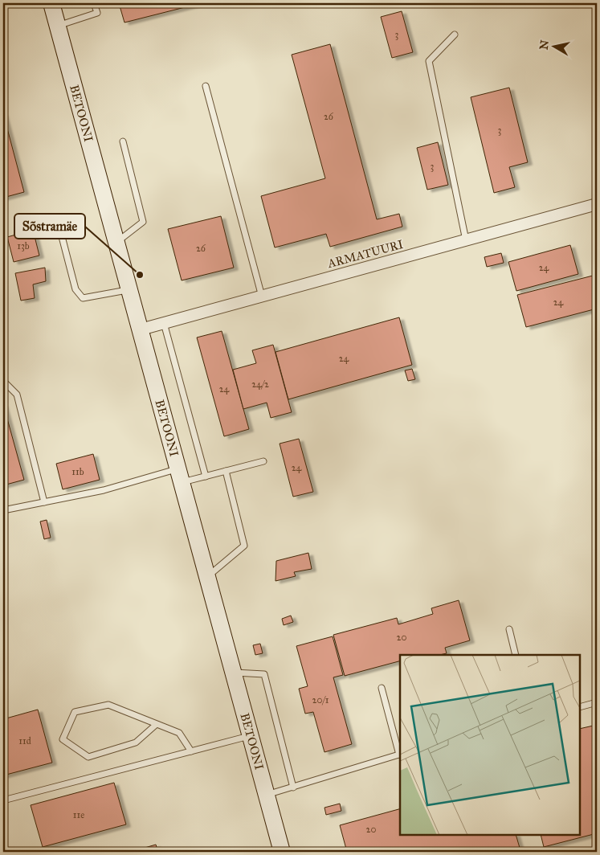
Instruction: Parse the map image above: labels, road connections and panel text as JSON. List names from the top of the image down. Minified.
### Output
{"streets":{"street":["BETOONI","ARMATUURI"]},"crossings":[["BETOONI","ARMATUURI"]],"places":["Sõstramäe"],"house_numbers":["3","26","3","3","13b","26","24","24","24","24/2","24","24","11b","20","20/1","11d","11e","20"],"north":"left"}
